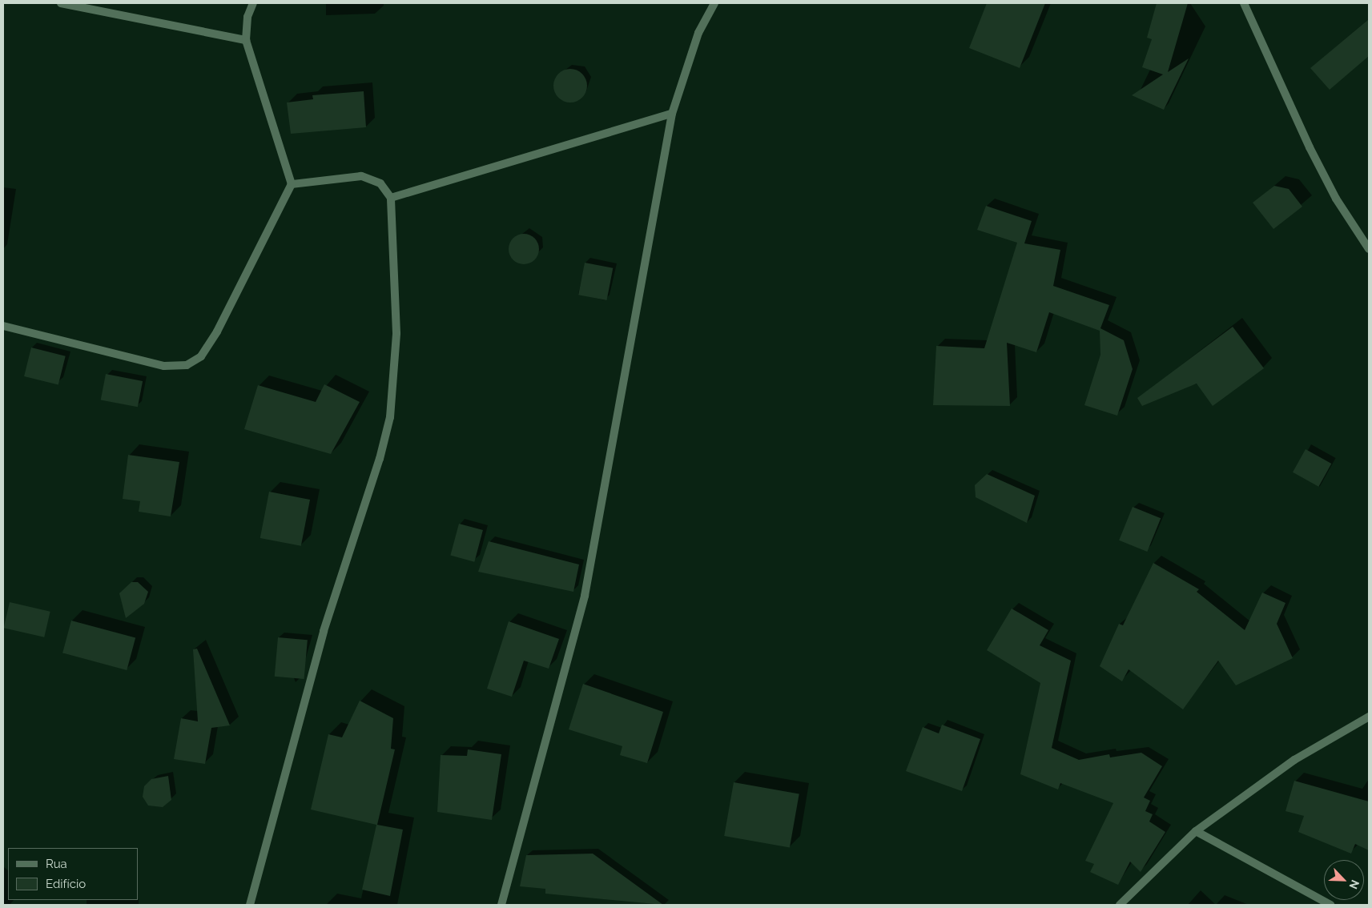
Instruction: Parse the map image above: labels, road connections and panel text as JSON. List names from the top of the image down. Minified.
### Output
{"legend":["Rua","Edifício"],"north":"bottom right"}
